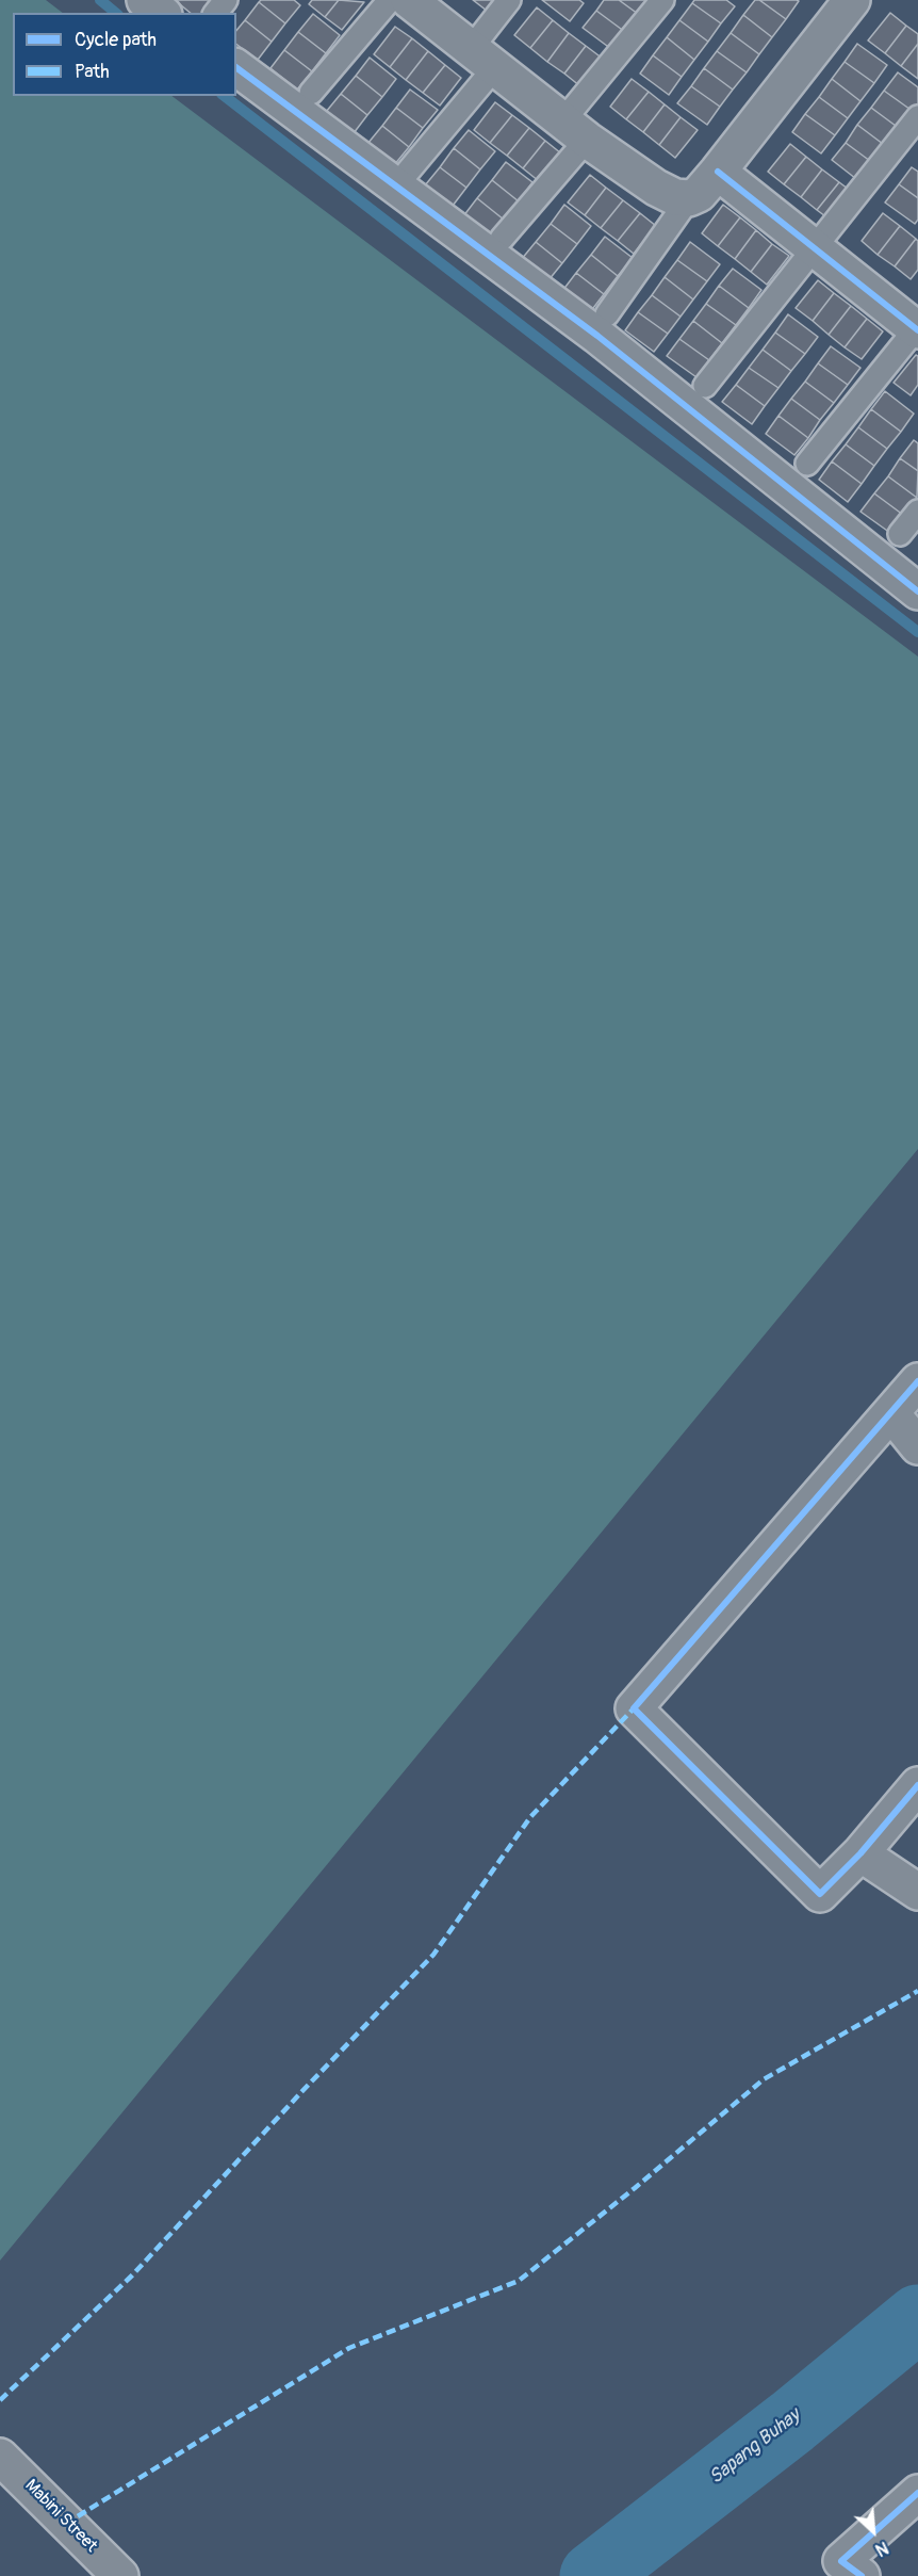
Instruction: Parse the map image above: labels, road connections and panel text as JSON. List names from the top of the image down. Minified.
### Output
{"streets":{"street":["Mabini Street"]},"water":["Sapang Buhay"],"legend":["Cycle path","Path"],"north":"bottom right"}
